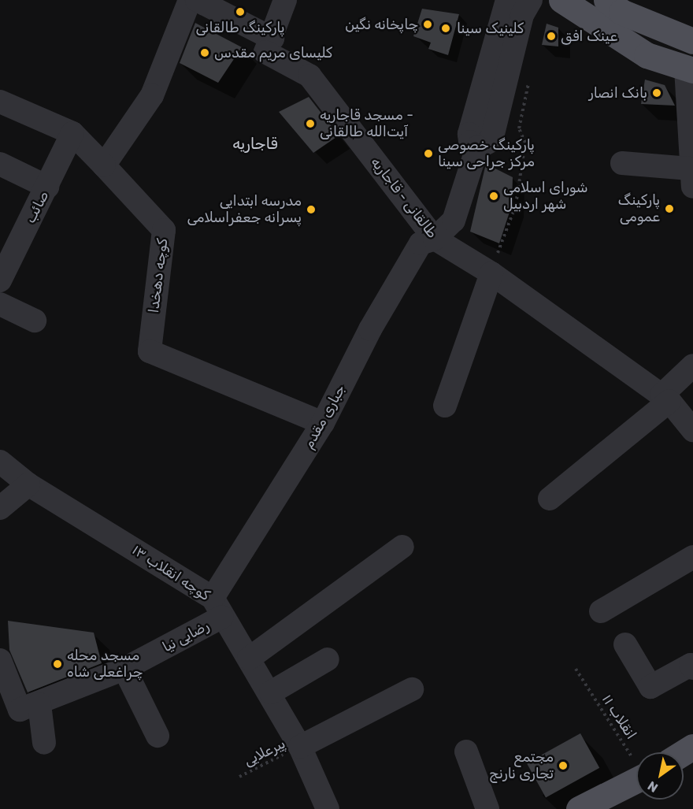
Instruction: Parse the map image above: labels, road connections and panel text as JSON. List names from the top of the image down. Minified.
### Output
{"streets":{"street":["طالقانی - قاجاریه","صائب","کوچه دهخدا","جباری مقدم","کوچه انقلاب ۱۳","رضایی نیا"],"path":["انقلاب ۱۱","پیرعلایی"]},"crossings":[["طالقانی - قاجاریه","جباری مقدم"],["کوچه دهخدا","جباری مقدم"],["جباری مقدم","کوچه انقلاب ۱۳"],["جباری مقدم","رضایی نیا"],["کوچه انقلاب ۱۳","رضایی نیا"],["کوچه انقلاب ۱۳","پیرعلایی"]],"districts":["قاجاریه"],"places":["پارکینگ طالقانی","چاپخانه نگین","کلینیک سینا","عینک افق","کلیسای مریم مقدس","بانک انصار","مسجد قاجاریه - آیت‌الله طالقانی","پارکینگ خصوصی مرکز جراحی سینا","شورای اسلامی شهر اردبیل","پارکینگ عمومی","مدرسه ابتدایی پسرانه جعفراسلامی","مسجد محله چراغعلی شاه","مجتمع تجاری نارنج"],"north":"bottom left"}
